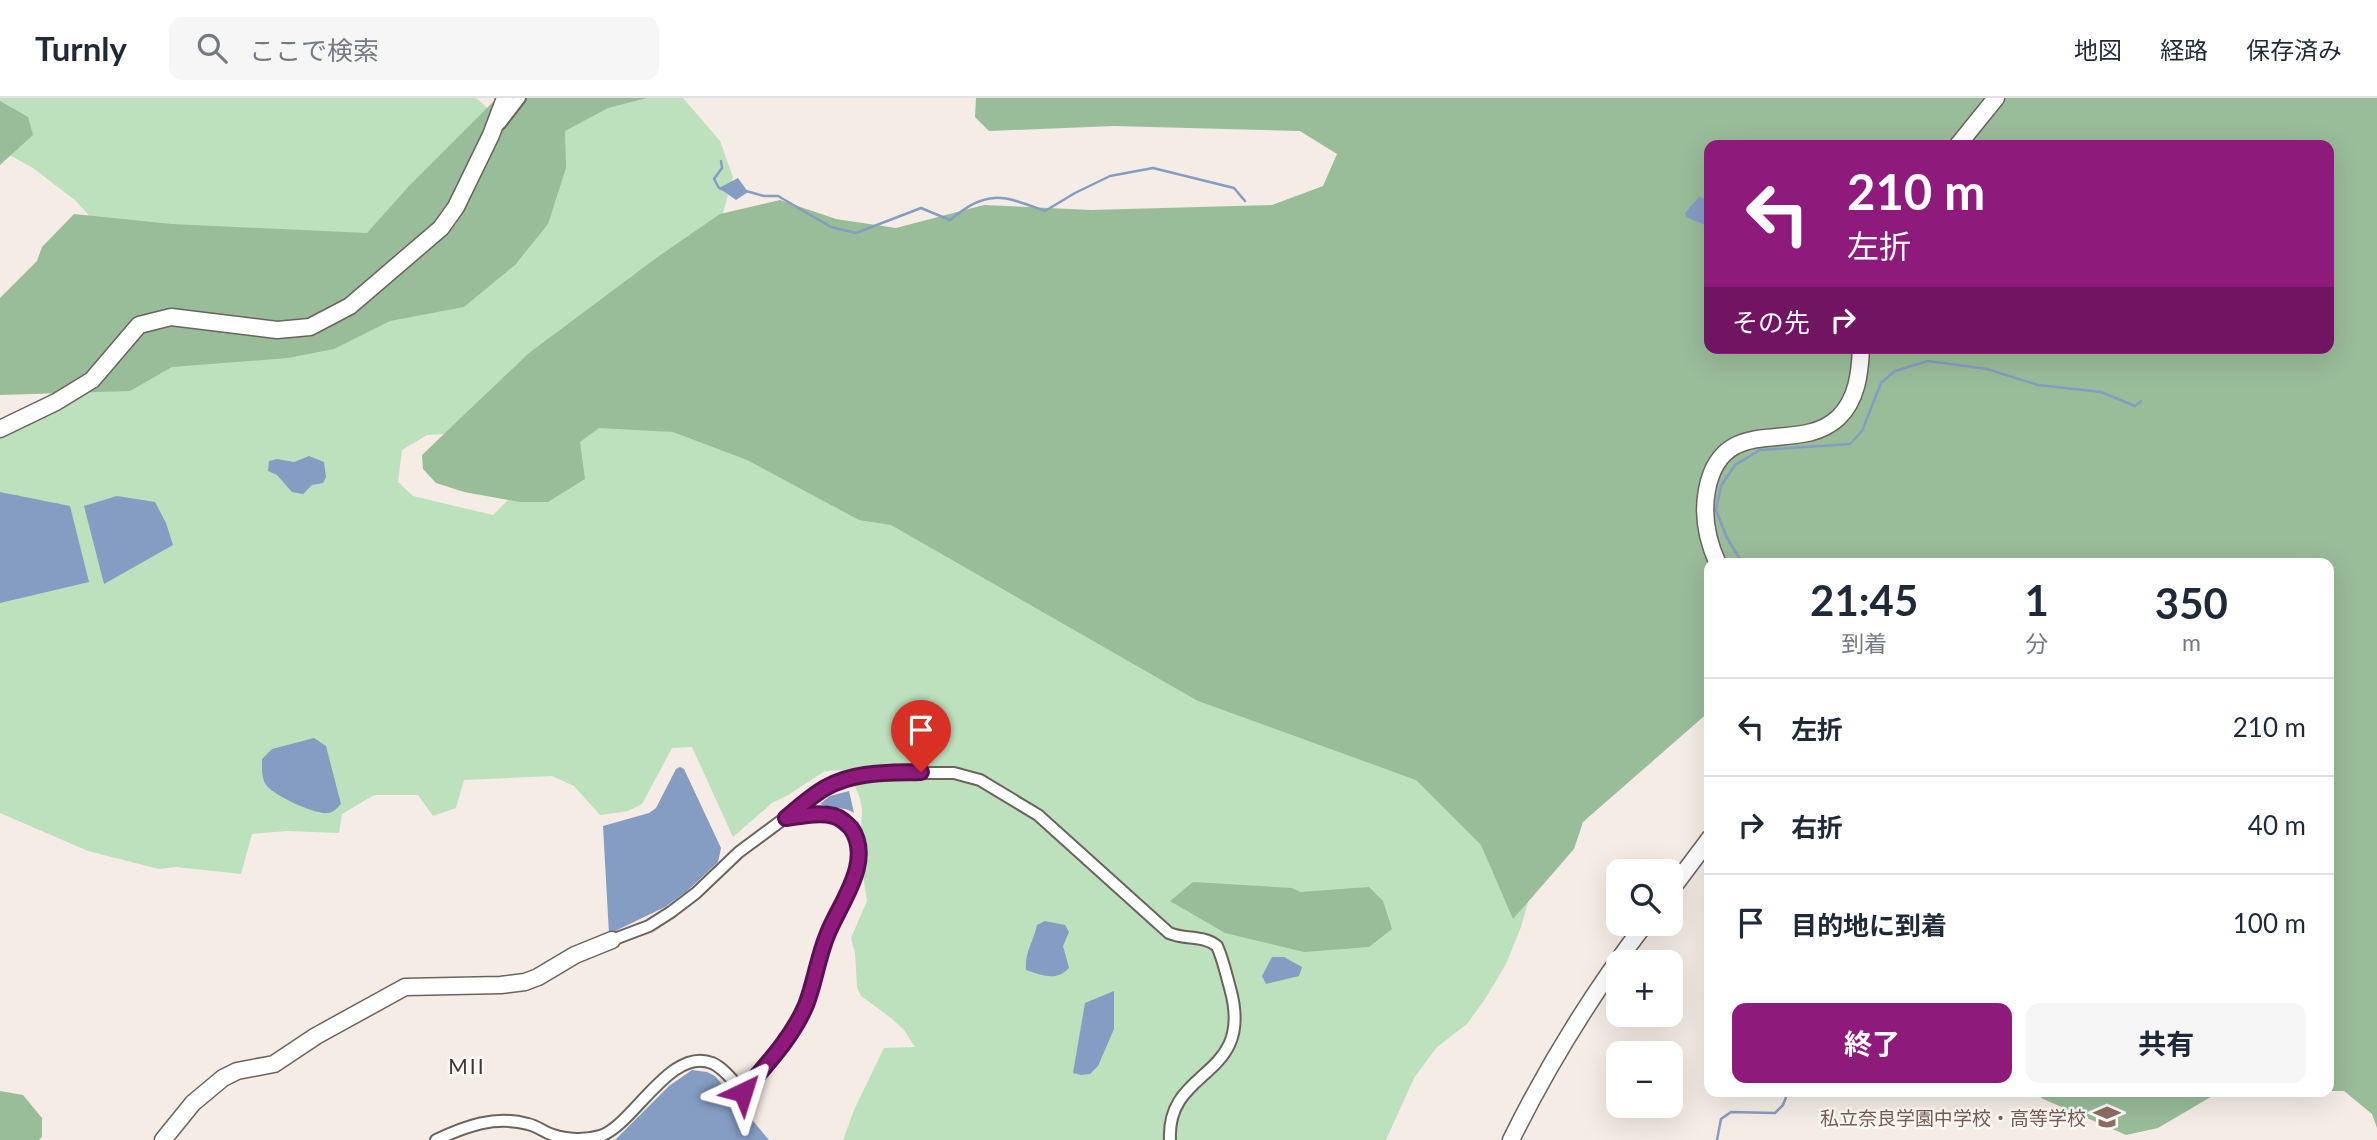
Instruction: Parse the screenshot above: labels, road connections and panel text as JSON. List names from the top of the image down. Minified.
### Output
{"districts":["MII"],"places":{"school or university":["私立奈良学園中学校・高等学校"]},"page":{"header":"Turnly","search":"ここで検索","nav":["地図","経路","保存済み"],"turn":["210 m","左折"],"then":"その先","eta":["21:45","到着","1","分","350","m"],"list":[{"name":"左折","value":"210 m"},{"name":"右折","value":"40 m"},{"name":"目的地に到着","value":"100 m"}],"map_buttons":["+","−"],"buttons":["終了","共有"]}}
